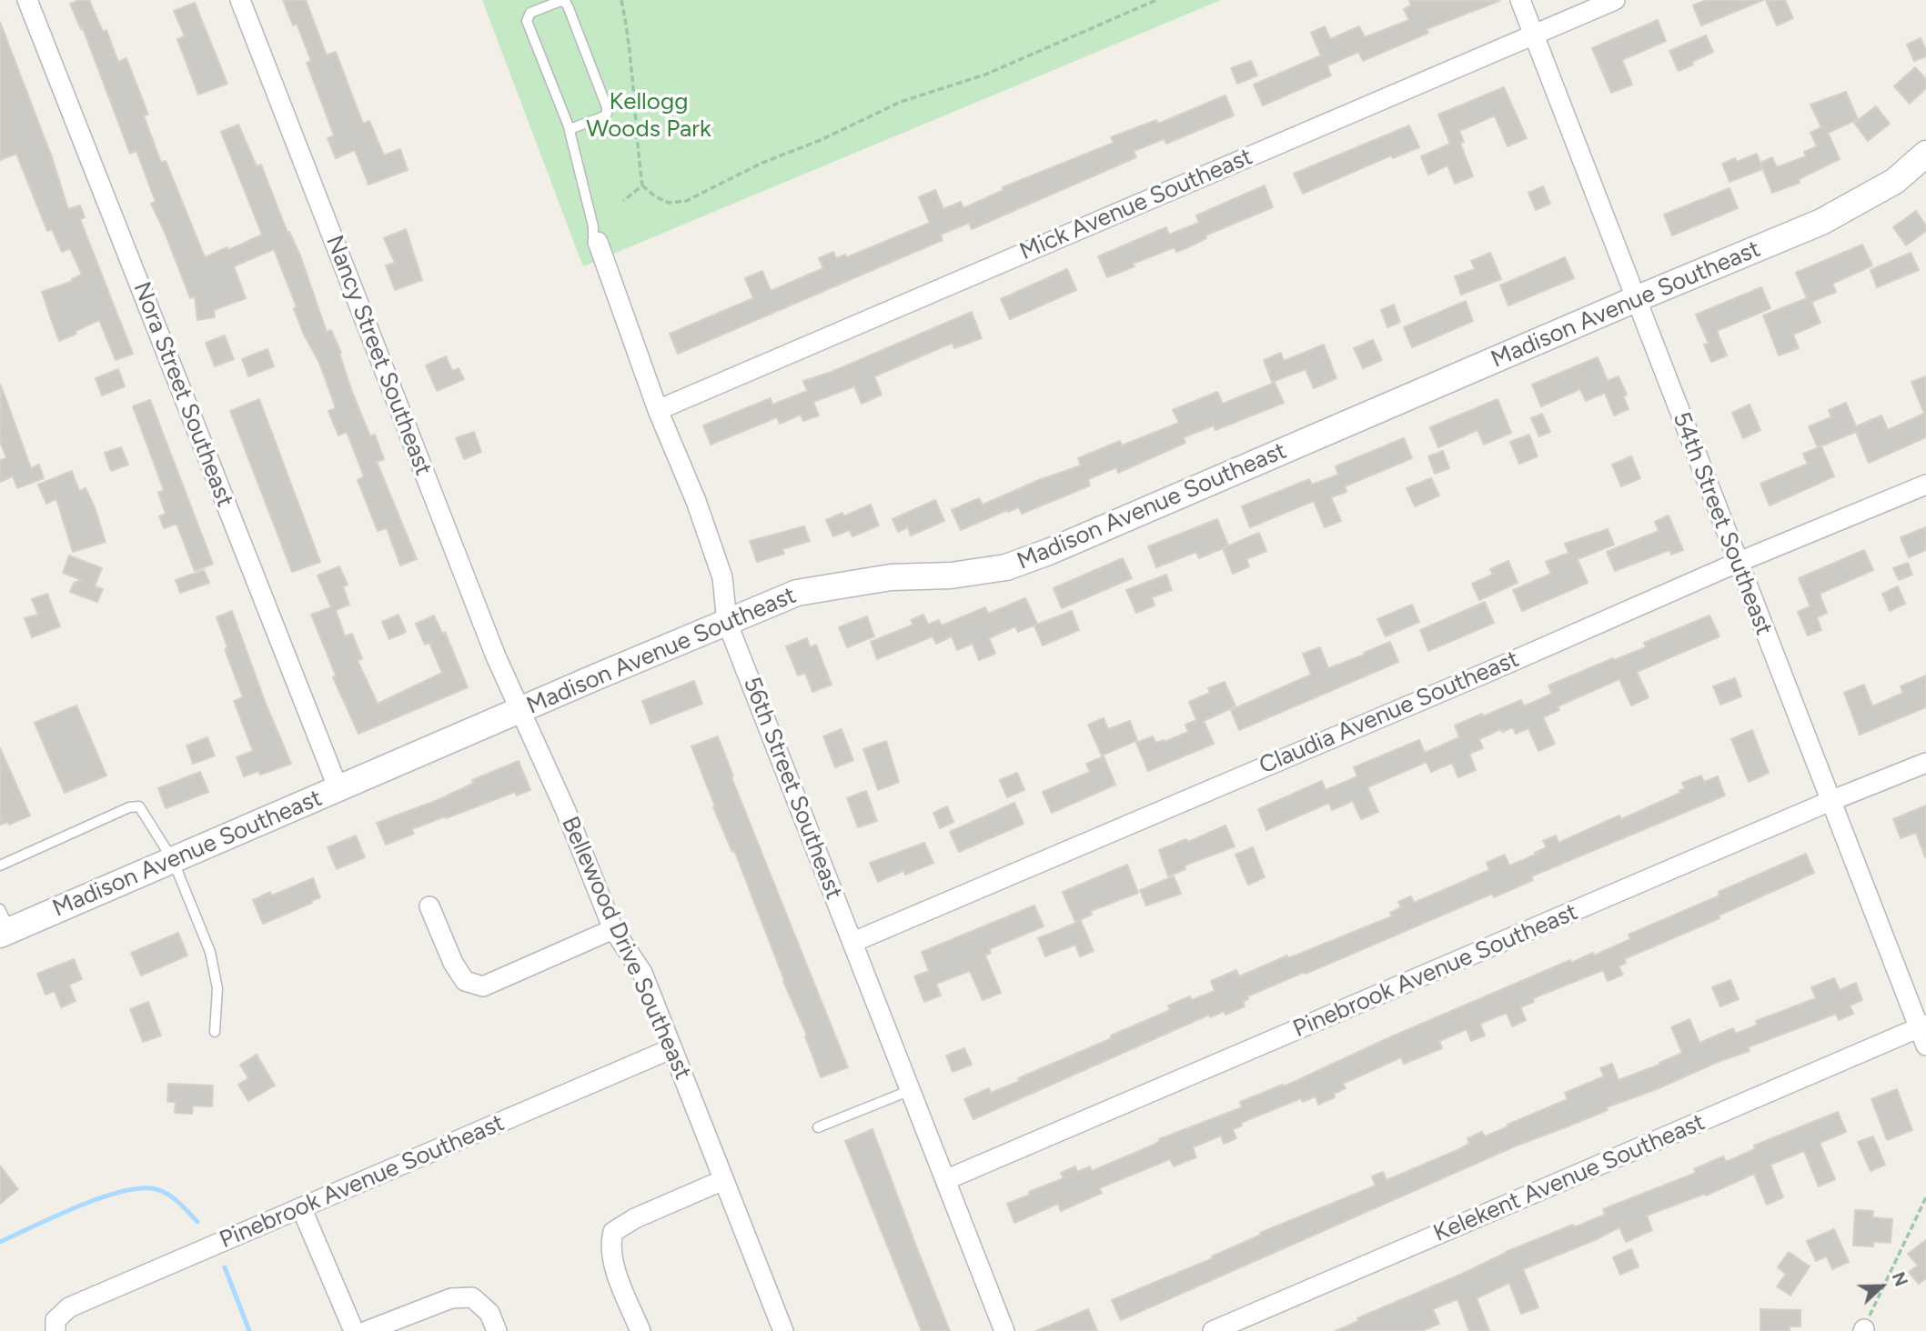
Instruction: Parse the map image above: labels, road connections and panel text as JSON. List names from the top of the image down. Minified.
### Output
{"streets":{"street":["Mick Avenue Southeast","Madison Avenue Southeast","Nancy Street Southeast","Nora Street Southeast","54th Street Southeast","Claudia Avenue Southeast","56th Street Southeast","Bellewood Drive Southeast","Pinebrook Avenue Southeast","Kelekent Avenue Southeast"]},"crossings":[["Mick Avenue Southeast","54th Street Southeast"],["Mick Avenue Southeast","56th Street Southeast"],["Madison Avenue Southeast","Nancy Street Southeast"],["Madison Avenue Southeast","Nora Street Southeast"],["Madison Avenue Southeast","54th Street Southeast"],["Madison Avenue Southeast","56th Street Southeast"],["Madison Avenue Southeast","Bellewood Drive Southeast"],["Nancy Street Southeast","Bellewood Drive Southeast"],["54th Street Southeast","Claudia Avenue Southeast"],["54th Street Southeast","Pinebrook Avenue Southeast"],["54th Street Southeast","Kelekent Avenue Southeast"],["Claudia Avenue Southeast","56th Street Southeast"],["56th Street Southeast","Pinebrook Avenue Southeast"],["Bellewood Drive Southeast","Pinebrook Avenue Southeast"]],"parks":["Kellogg Woods Park"],"north":"right"}
